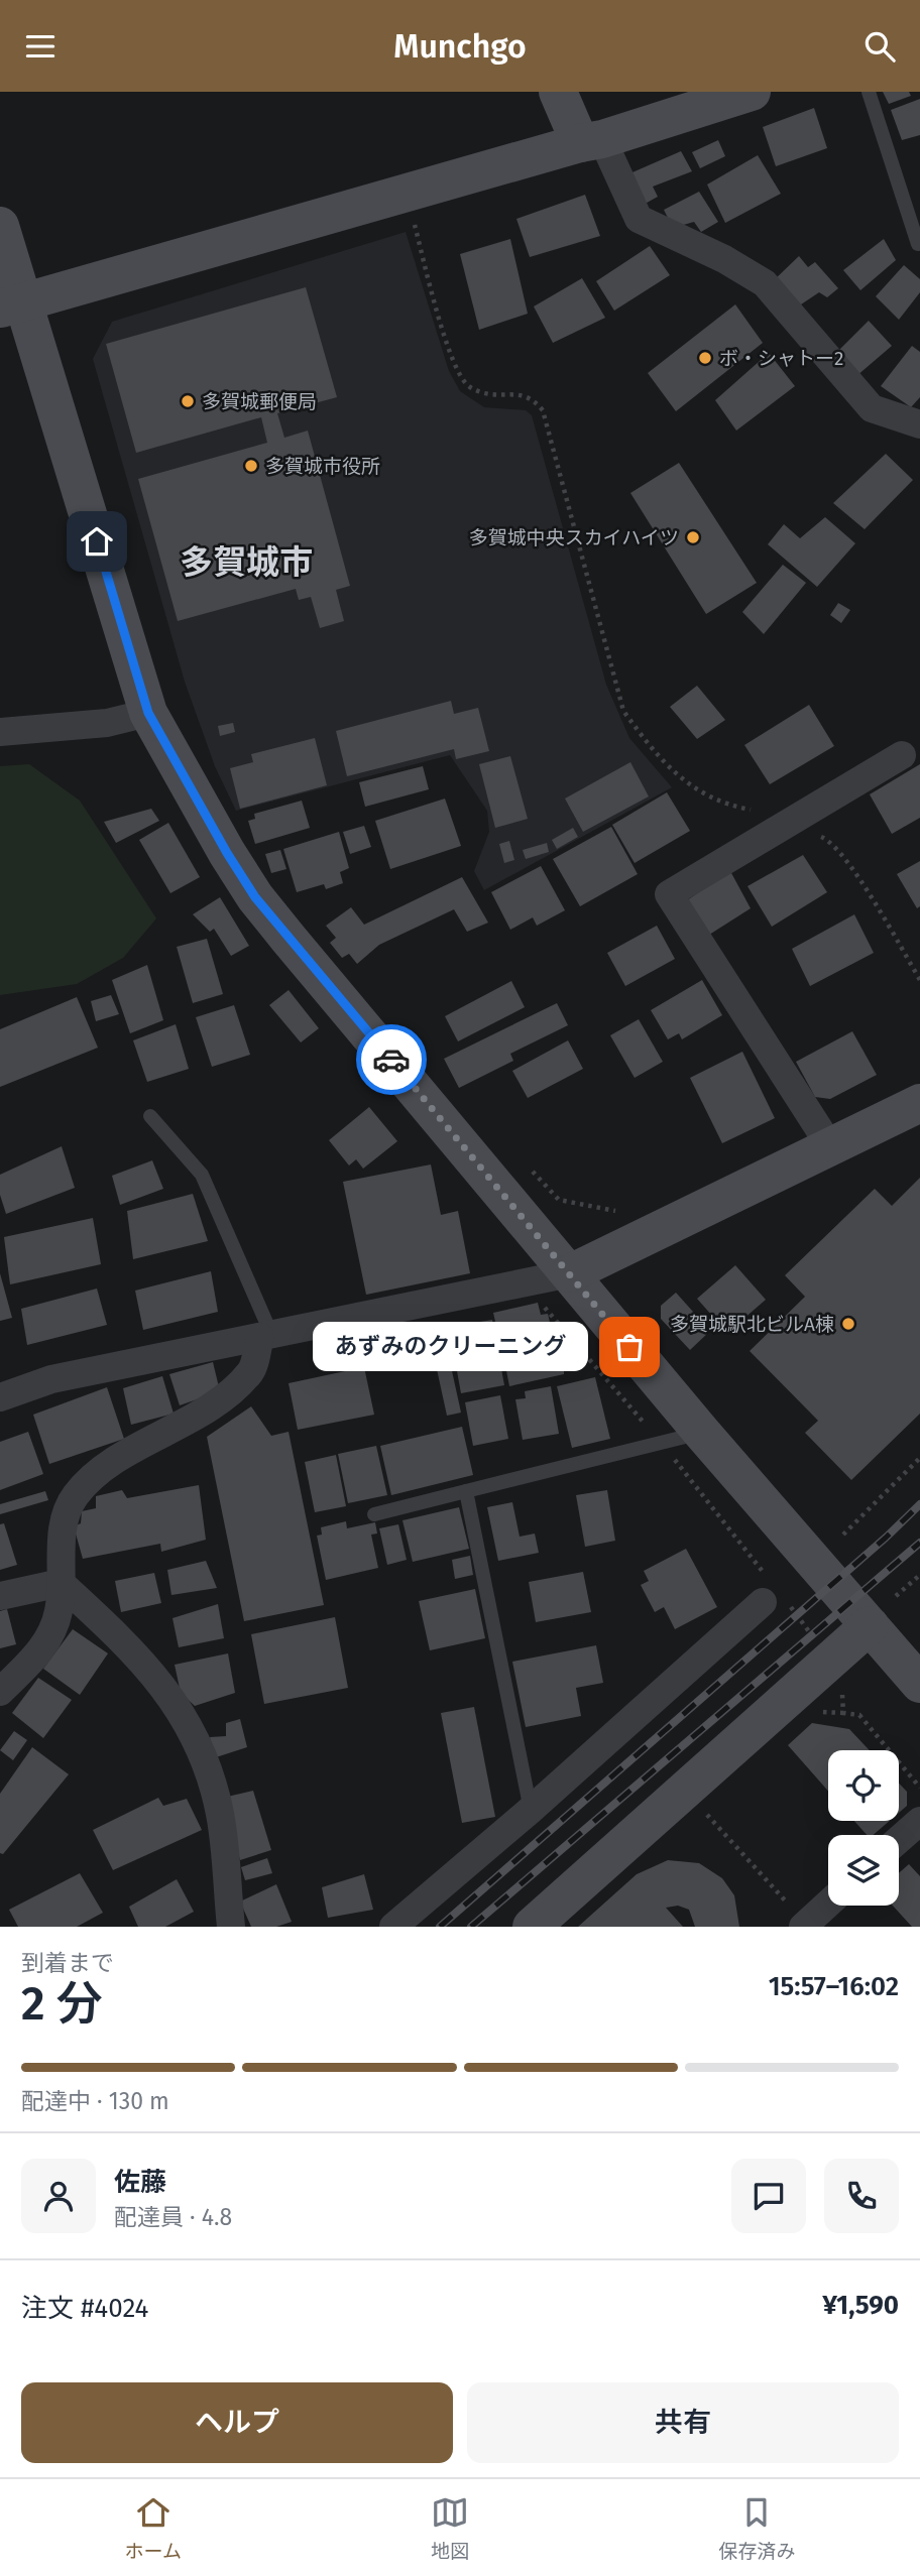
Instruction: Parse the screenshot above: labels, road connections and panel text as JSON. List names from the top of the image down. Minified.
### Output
{"districts":["多賀城市"],"places":["ボ・シャトー2","多賀城郵便局","多賀城市役所","多賀城中央スカイハイツ","多賀城駅北ビルA棟","あずみのクリーニング"],"page":{"header":"Munchgo","bubble":"あずみのクリーニング","heading":["2 分","到着まで","15:57–16:02"],"panel":["佐藤","配達員 · 4.8","注文 #4024","¥1,590"],"bar":"配達中 · 130 m","buttons":["ヘルプ","共有"],"tabs":["ホーム","地図","保存済み"]}}
